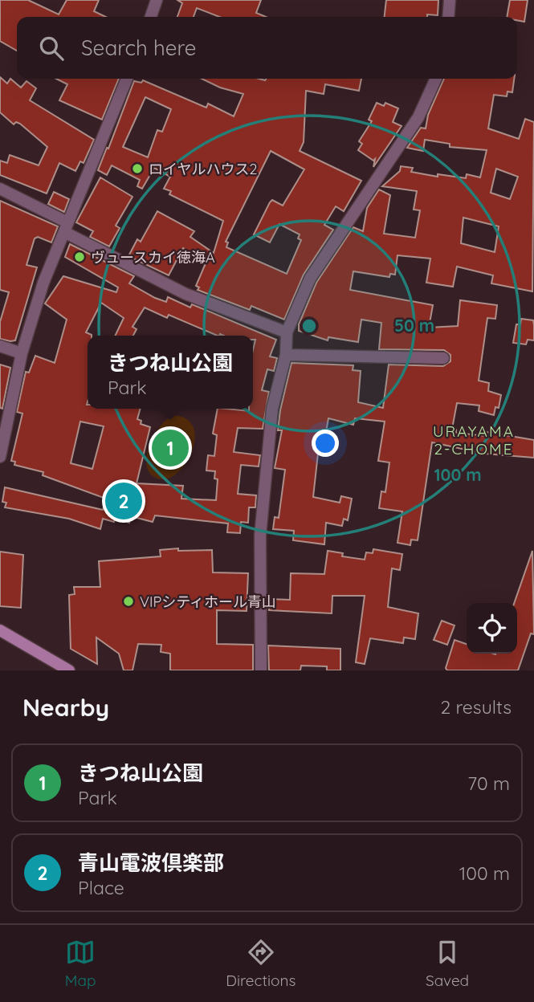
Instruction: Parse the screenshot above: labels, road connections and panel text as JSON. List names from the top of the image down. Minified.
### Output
{"districts":["URAYAMA 2-CHOME"],"places":["ロイヤルハウス2","ヴュースカイ徳海A","VIPシティホール青山"],"page":{"search":"Search here","popup":["きつね山公園","Park"],"pins":["1","2"],"heading":["Nearby","2 results"],"list":[{"mark":"1","name":"きつね山公園","note":"Park","value":"70 m"},{"mark":"2","name":"青山電波倶楽部","note":"Place","value":"100 m"}],"nav":["Map","Directions","Saved"]},"rings":["50 m","100 m"]}
